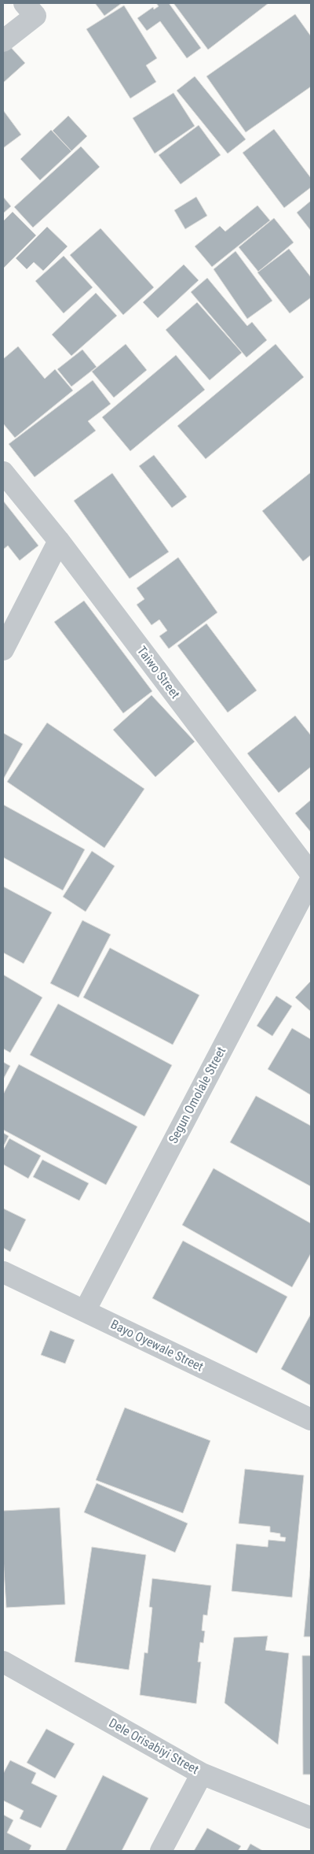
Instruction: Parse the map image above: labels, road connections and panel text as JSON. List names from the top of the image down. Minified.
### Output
{"streets":{"street":["Taiwo Street","Segun Omolale Street","Bayo Oyewale Street","Dele Orisabiyi Street"]},"crossings":[["Segun Omolale Street","Bayo Oyewale Street"]]}
